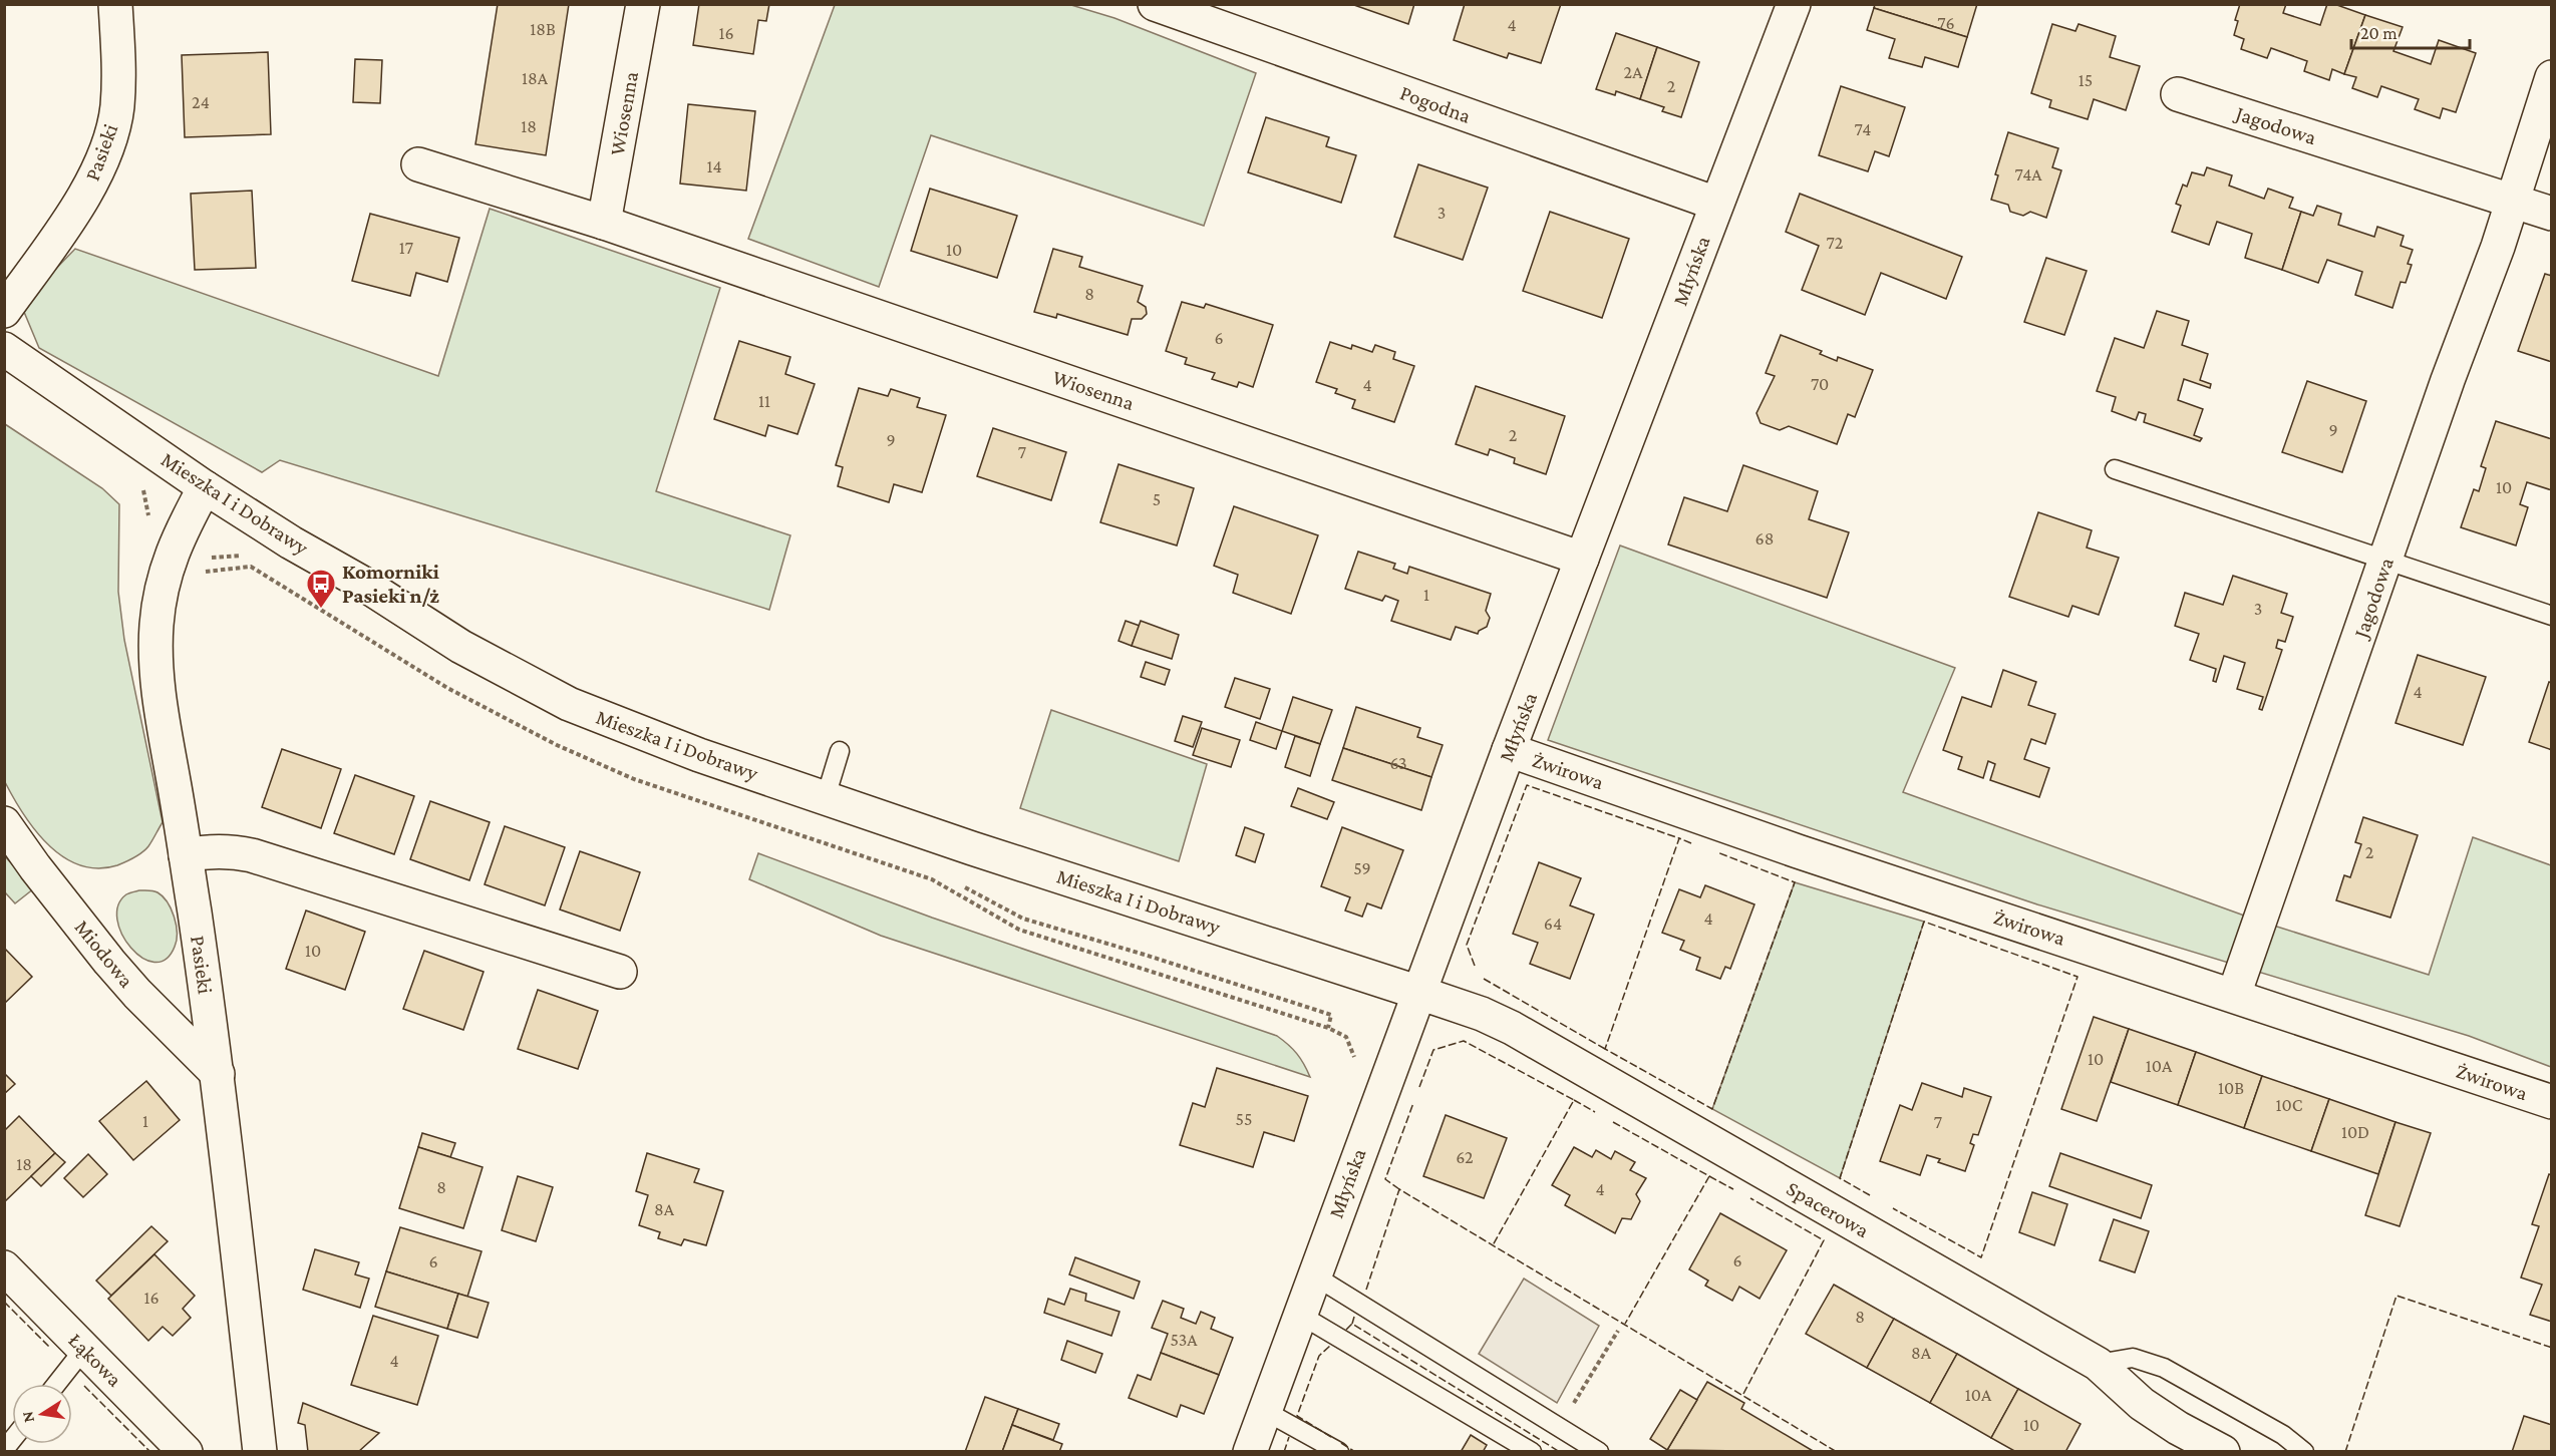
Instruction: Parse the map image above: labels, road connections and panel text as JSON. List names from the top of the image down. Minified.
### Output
{"streets":{"street":["Pogodna","Wiosenna","Jagodowa","Pasieki","Młyńska","Mieszka I i Dobrawy","Żwirowa","Miodowa","Spacerowa","Łąkowa"]},"crossings":[["Pogodna","Młyńska"],["Wiosenna","Młyńska"],["Jagodowa","Żwirowa"],["Pasieki","Mieszka I i Dobrawy"],["Pasieki","Miodowa"],["Młyńska","Mieszka I i Dobrawy"],["Młyńska","Żwirowa"],["Młyńska","Spacerowa"],["Mieszka I i Dobrawy","Spacerowa"]],"places":{"bus stop":["Komorniki Pasieki n/ż"]},"house_numbers":["76","4","18B","16","2A","18A","15","2","24","18","74","14","74A","3","72","17","10","8","6","70","4","11","9","2","9","7","10","5","68","1","3","4","63","2","59","4","64","10","10","10A","10B","10C","55","1","7","10D","62","18","8","4","8A","6","6","16","8","53A","8A","4","10A","10"],"scale_bar":"20 m","north":"left"}
